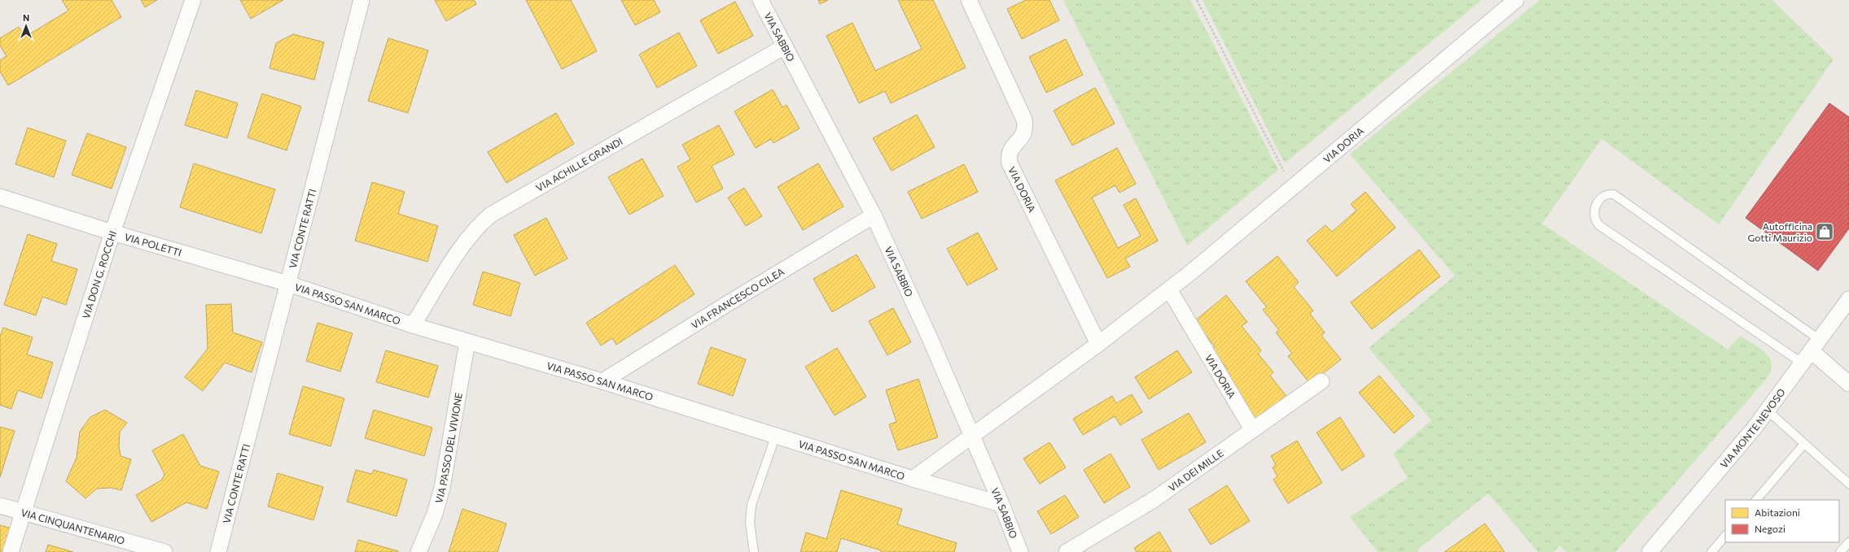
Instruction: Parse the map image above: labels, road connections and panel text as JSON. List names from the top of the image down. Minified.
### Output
{"streets":{"street":["VIA SABBIO","VIA DORIA","VIA ACHILLE GRANDI","VIA CONTE RATTI","VIA POLETTI","VIA DON G. ROCCHI","VIA FRANCESCO CILEA","VIA PASSO SAN MARCO","VIA MONTE NEVOSO","VIA PASSO DEL VIVIONE","VIA DEI MILLE","VIA CINQUANTENARIO"]},"crossings":[["VIA SABBIO","VIA DORIA"],["VIA SABBIO","VIA ACHILLE GRANDI"],["VIA SABBIO","VIA FRANCESCO CILEA"],["VIA SABBIO","VIA PASSO SAN MARCO"],["VIA DORIA","VIA PASSO SAN MARCO"],["VIA DORIA","VIA DEI MILLE"],["VIA ACHILLE GRANDI","VIA PASSO SAN MARCO"],["VIA CONTE RATTI","VIA POLETTI"],["VIA CONTE RATTI","VIA PASSO SAN MARCO"],["VIA POLETTI","VIA DON G. ROCCHI"],["VIA POLETTI","VIA PASSO SAN MARCO"],["VIA DON G. ROCCHI","VIA CINQUANTENARIO"],["VIA FRANCESCO CILEA","VIA PASSO SAN MARCO"],["VIA PASSO SAN MARCO","VIA PASSO DEL VIVIONE"]],"places":{"shop":["Autofficina Gotti Maurizio"]},"legend":["Abitazioni","Negozi"],"north":"top"}
